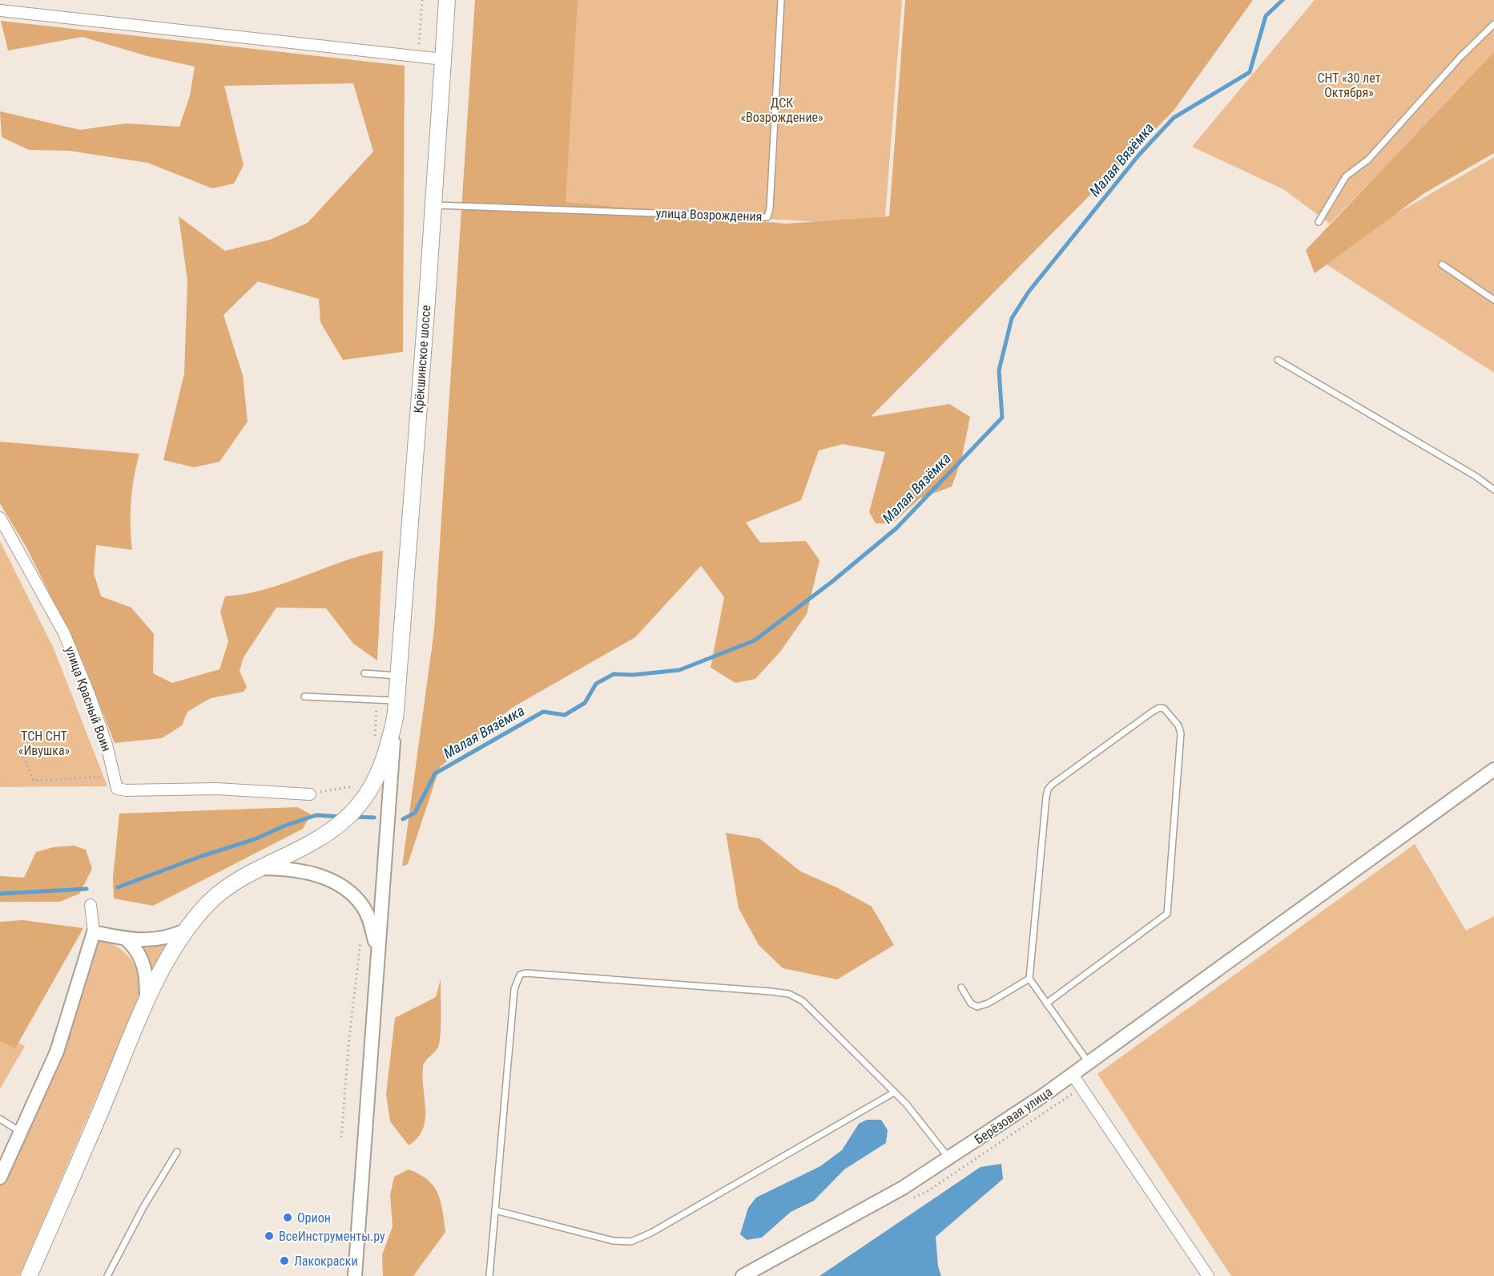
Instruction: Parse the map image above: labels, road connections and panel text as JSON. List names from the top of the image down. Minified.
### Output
{"streets":{"main road":["Крёкшинское шоссе"],"street":["улица Красный Воин","Берёзовая улица"],"lane":["улица Возрождения"]},"crossings":[["улица Возрождения","Крёкшинское шоссе"]],"water":["Малая Вязёмка"],"parks":["СНТ «30 лет Октября»","ДСК «Возрождение»","ТСН СНТ «Ивушка»"],"places":["Орион","ВсеИнструменты.ру","Лакокраски"]}
